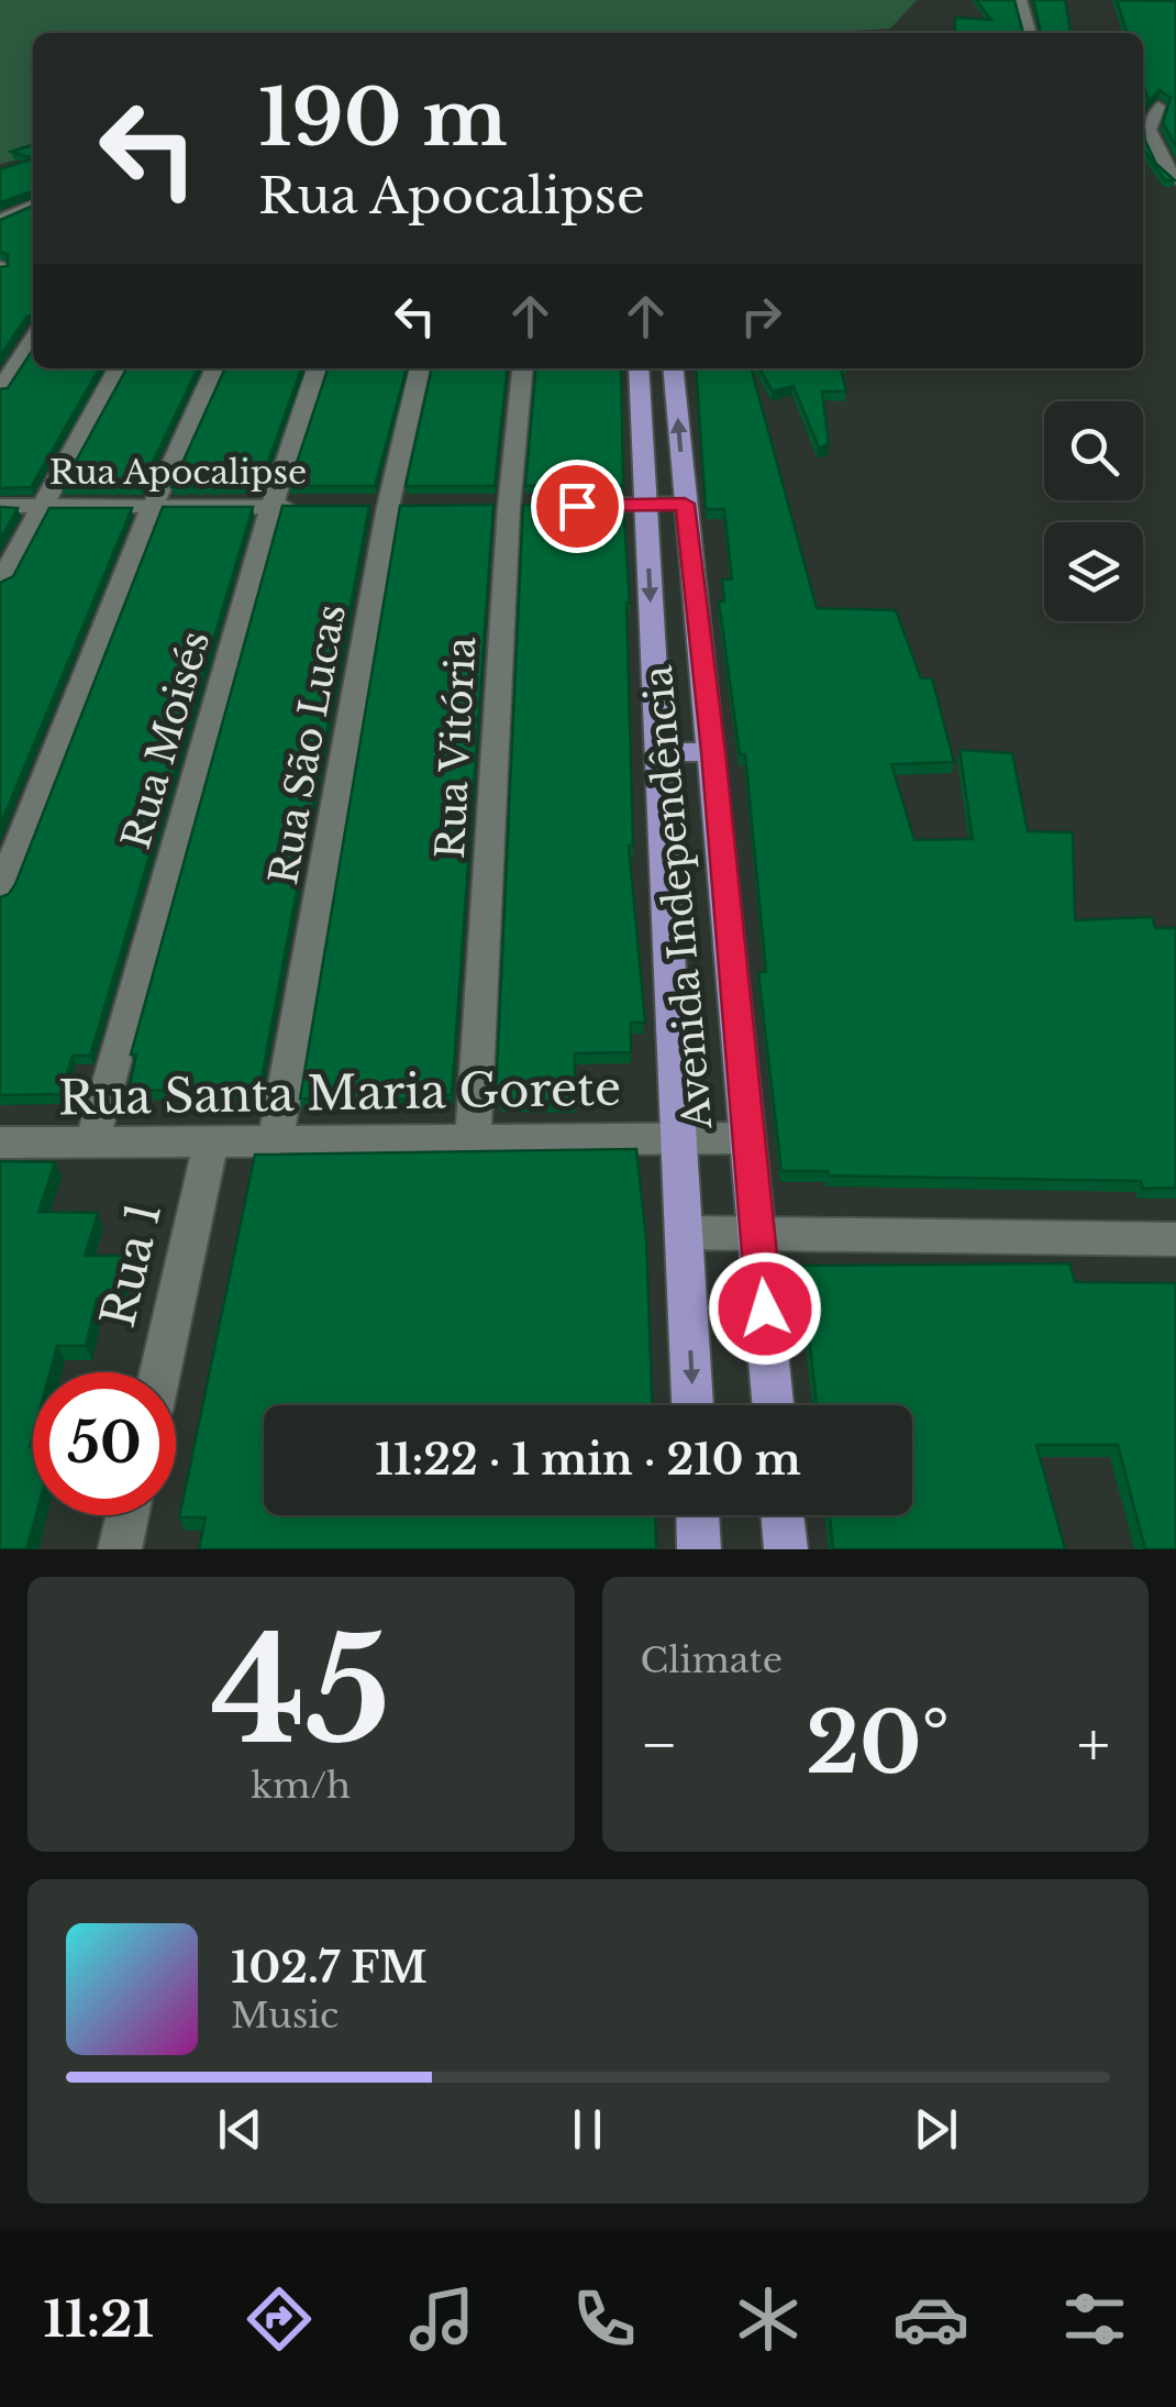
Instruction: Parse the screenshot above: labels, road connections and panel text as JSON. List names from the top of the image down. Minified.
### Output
{"streets":{"main road":["Avenida Independência"],"street":["Rua Apocalipse","Rua Moisés","Rua São Lucas","Rua Vitória","Rua Santa Maria Gorete","Rua 1"]},"crossings":[["Rua Apocalipse","Rua Moisés"],["Rua Moisés","Rua Santa Maria Gorete"],["Rua São Lucas","Rua Santa Maria Gorete"],["Rua Vitória","Rua Santa Maria Gorete"],["Avenida Independência","Rua Santa Maria Gorete"],["Rua Santa Maria Gorete","Rua 1"]],"page":{"turn":["190 m","Rua Apocalipse"],"limit":"50","trip":"11:22 · 1 min · 210 m","tile":[["45","km/h"],"Climate"],"heat":["−","20°","+"],"song":["102.7 FM","Music"],"tabs":"11:21"}}
